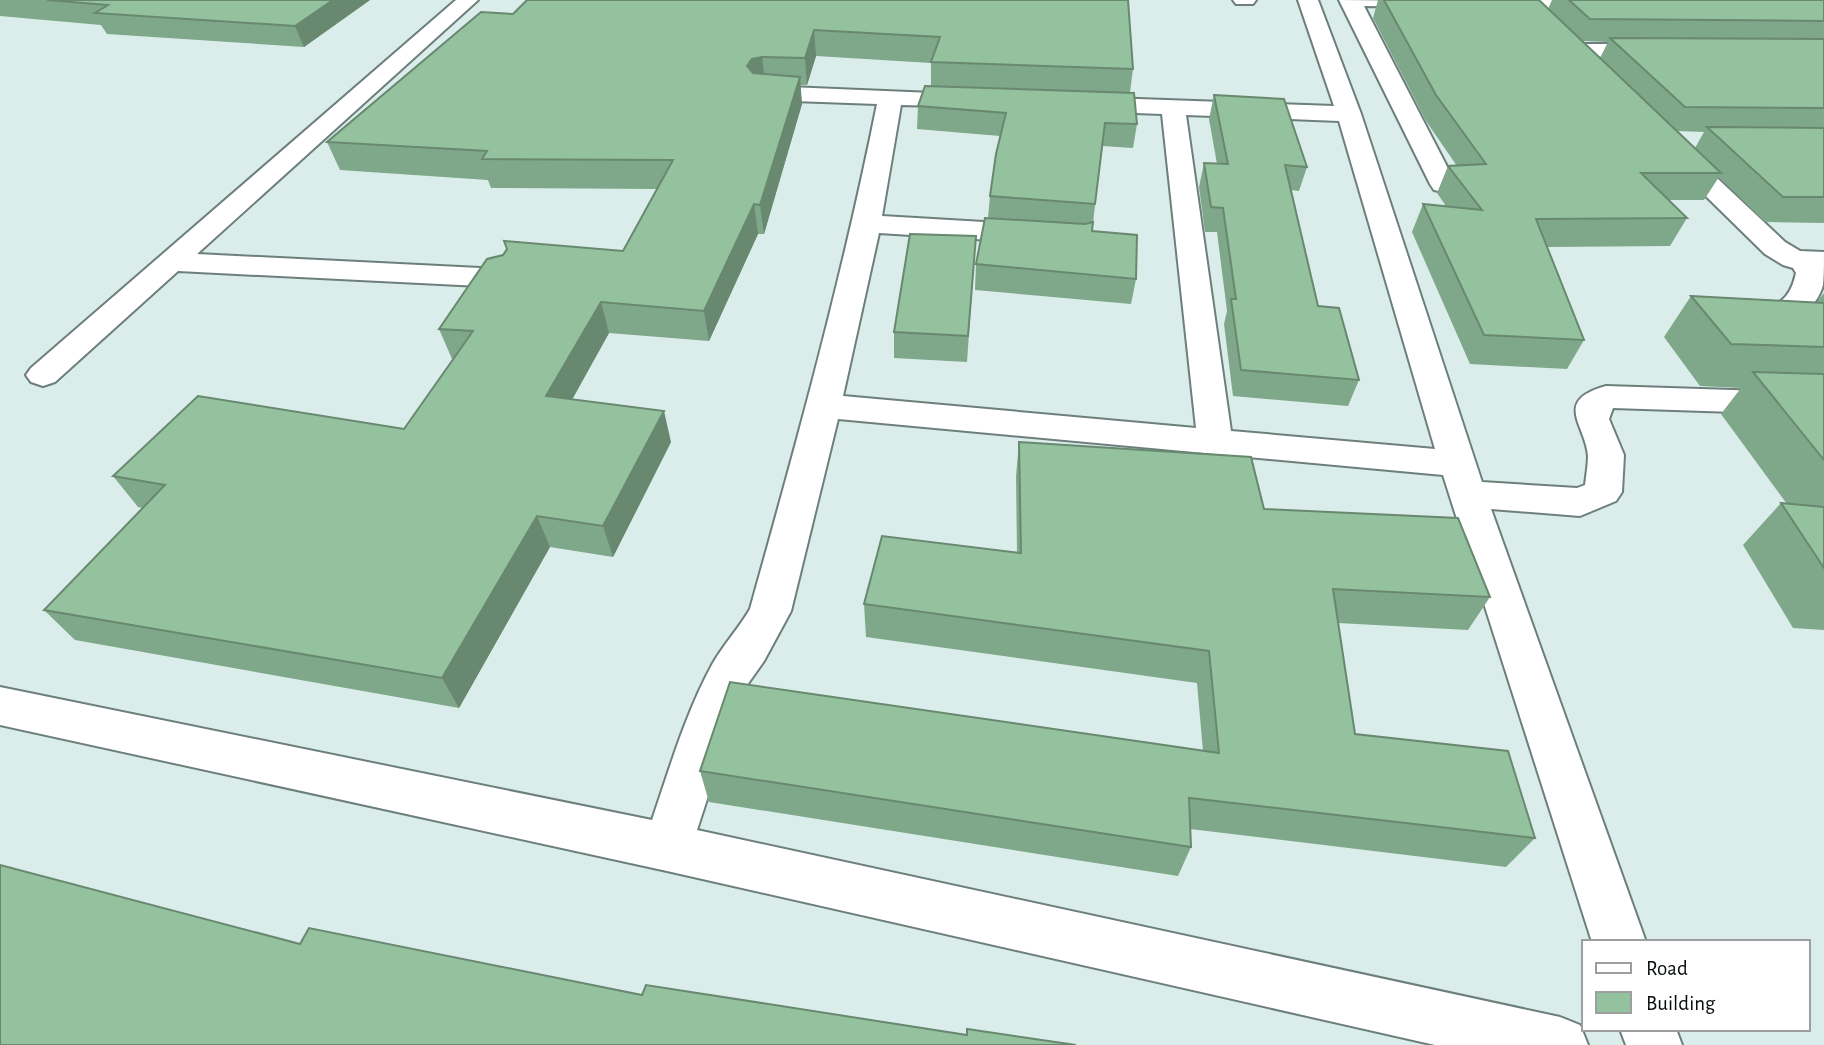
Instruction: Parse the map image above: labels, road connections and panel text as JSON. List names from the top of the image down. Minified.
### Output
{"legend":["Road","Building"]}
